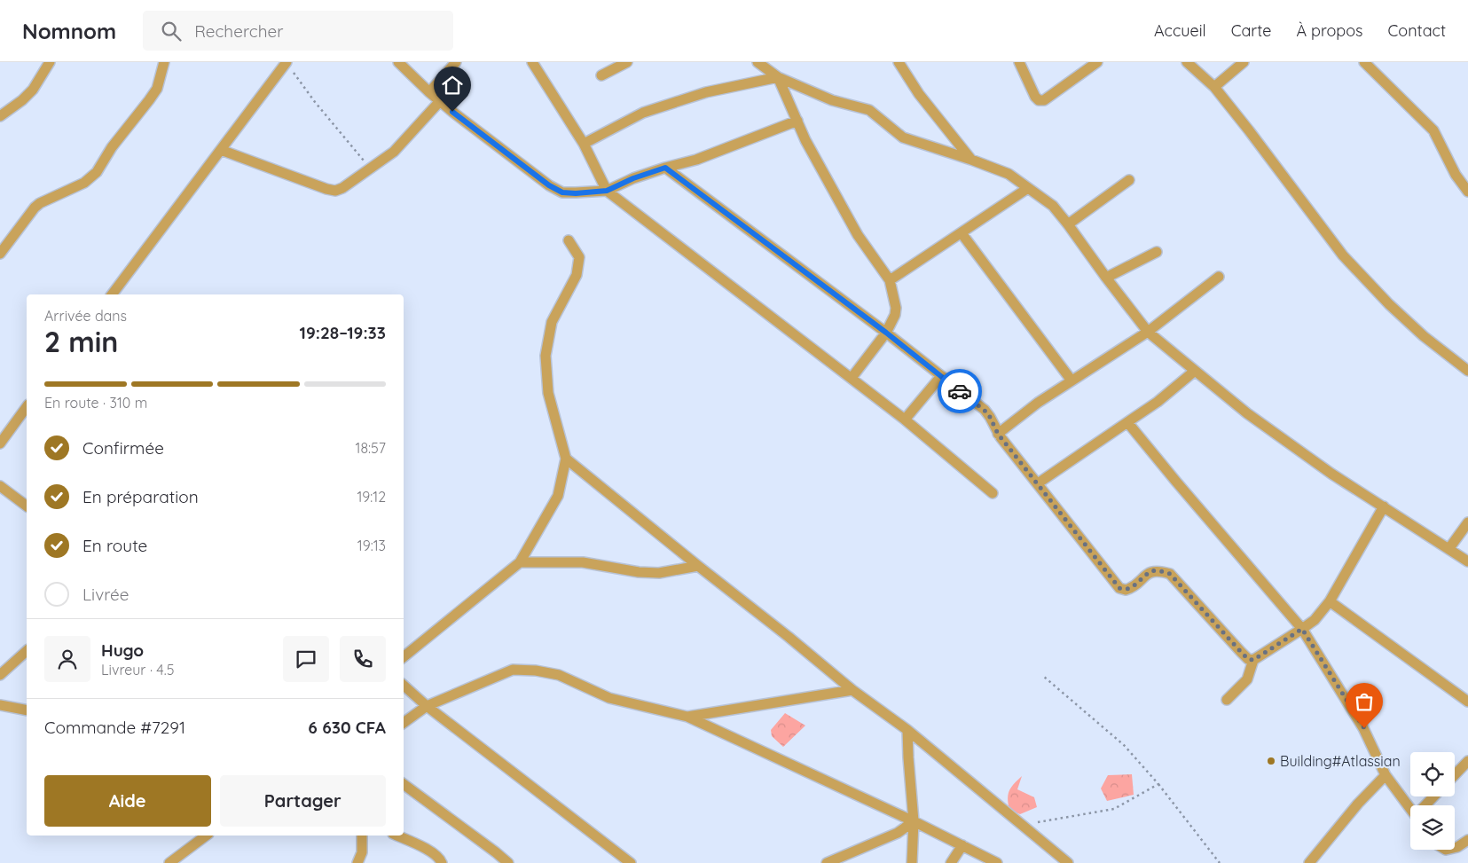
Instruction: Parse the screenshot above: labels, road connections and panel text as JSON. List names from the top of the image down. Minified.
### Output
{"places":["Building#Atlassian"],"page":{"header":"Nomnom","search":"Rechercher","nav":["Accueil","Carte","À propos","Contact"],"heading":["2 min","Arrivée dans","19:28–19:33"],"panel":["Hugo","Livreur · 4.5","Commande #7291","6 630 CFA"],"bar":"En route · 310 m","list":[["Confirmée","18:57"],["En préparation","19:12"],["En route","19:13"],"Livrée"],"buttons":["Aide","Partager"]}}
